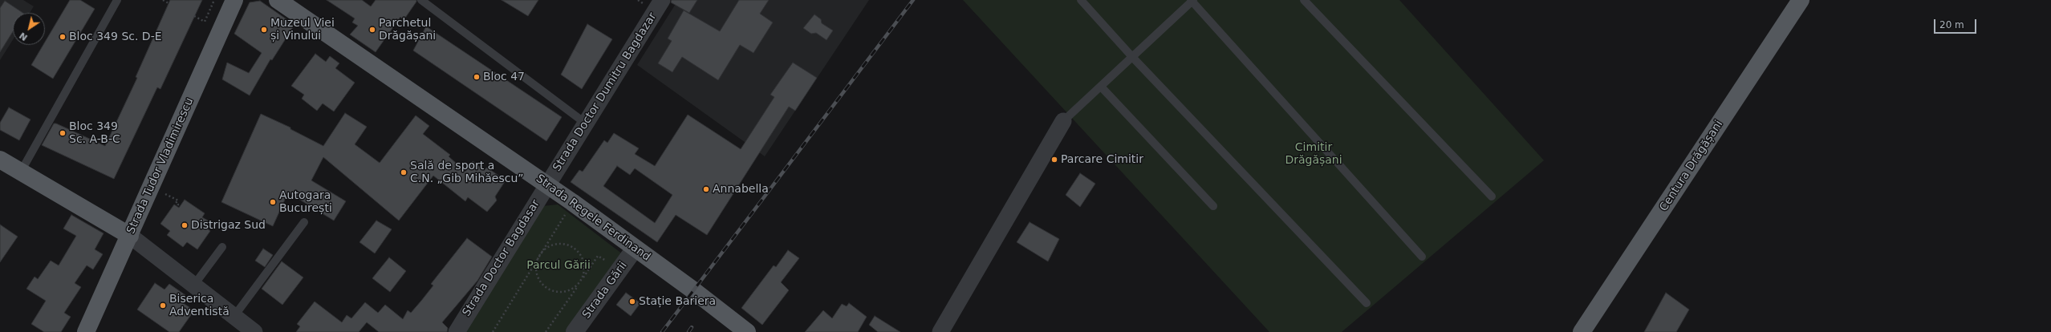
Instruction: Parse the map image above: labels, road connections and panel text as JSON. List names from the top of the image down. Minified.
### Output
{"streets":{"main road":["Strada Tudor Vladimirescu","Centura Drăgășani","Strada Regele Ferdinand"],"street":["Strada Doctor Dumitru Bagdazar","Strada Doctor Bagdasar","Strada Gării"]},"crossings":[["Strada Doctor Dumitru Bagdazar","Strada Regele Ferdinand"],["Strada Doctor Dumitru Bagdazar","Strada Doctor Bagdasar"],["Strada Regele Ferdinand","Strada Doctor Bagdasar"],["Strada Regele Ferdinand","Strada Gării"]],"parks":["Cimitir Drăgășani","Parcul Gării"],"places":["Muzeul Viei și Vinului","Parchetul Drăgășani","Bloc 349 Sc. D-E","Bloc 47","Bloc 349 Sc. A-B-C","Parcare Cimitir","Sală de sport a C.N. „Gib Mihăescu”","Annabella","Autogara București","Distrigaz Sud","Stație Bariera","Biserica Adventistă"],"scale_bar":"20 m","north":"bottom left"}
